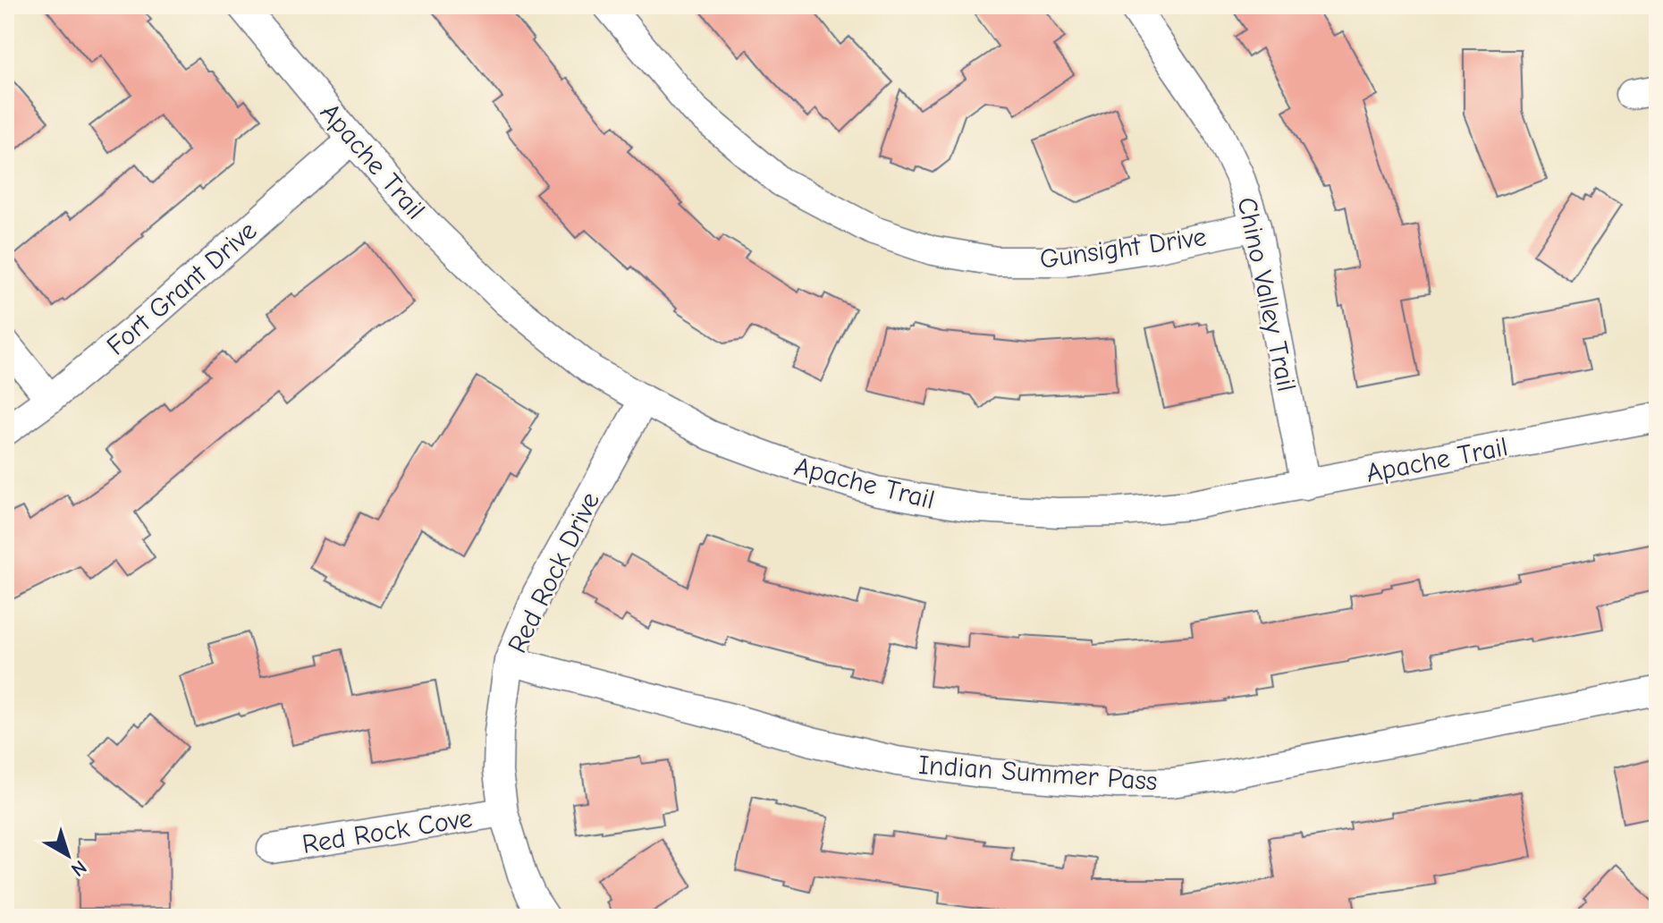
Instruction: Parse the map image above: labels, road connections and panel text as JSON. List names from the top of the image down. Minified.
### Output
{"streets":{"street":["Apache Trail","Gunsight Drive","Fort Grant Drive","Chino Valley Trail","Red Rock Drive","Indian Summer Pass","Red Rock Cove"]},"crossings":[["Apache Trail","Fort Grant Drive"],["Apache Trail","Chino Valley Trail"],["Apache Trail","Red Rock Drive"],["Gunsight Drive","Chino Valley Trail"],["Red Rock Drive","Indian Summer Pass"],["Red Rock Drive","Red Rock Cove"]],"north":"bottom right"}
